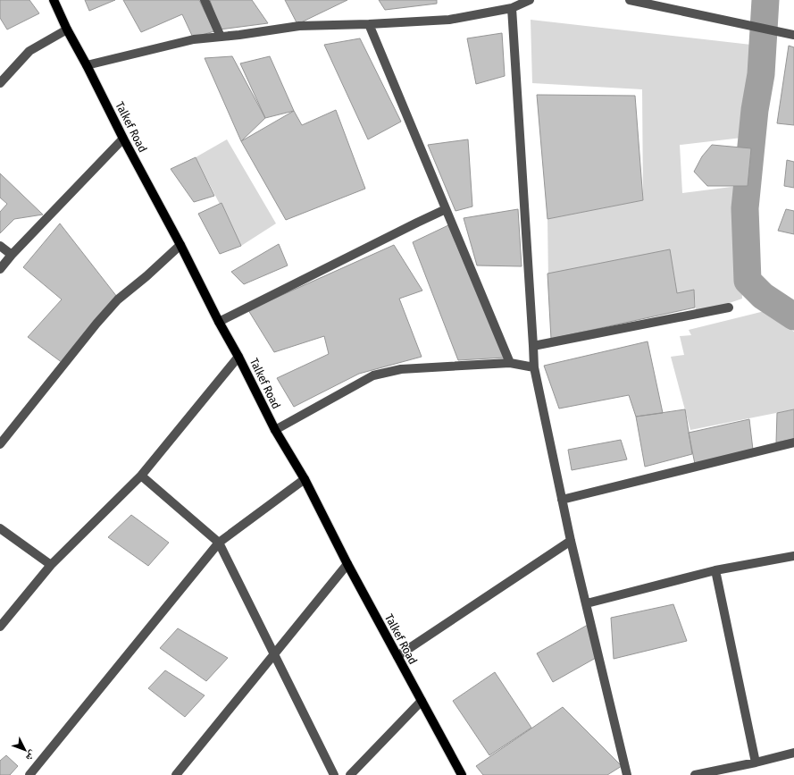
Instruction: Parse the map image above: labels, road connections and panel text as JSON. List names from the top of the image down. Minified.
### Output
{"streets":{"main road":["Talkef Road"]},"north":"bottom right"}
